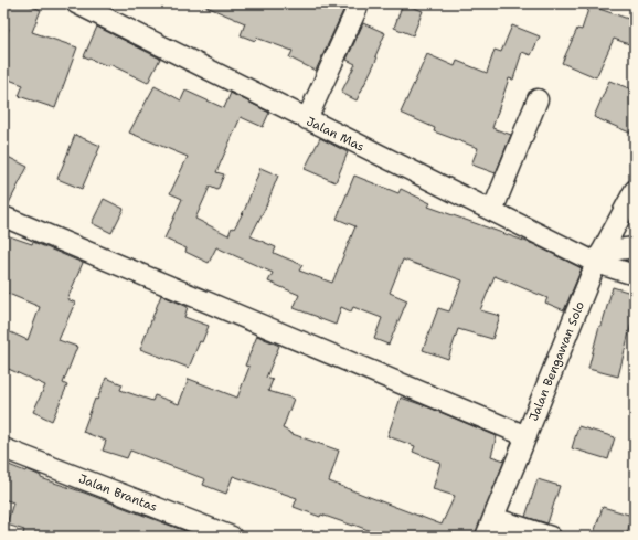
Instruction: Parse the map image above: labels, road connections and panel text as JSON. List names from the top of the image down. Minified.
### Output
{"streets":{"street":["Jalan Mas","Jalan Bengawan Solo","Jalan Brantas"]},"crossings":[["Jalan Mas","Jalan Bengawan Solo"]]}
